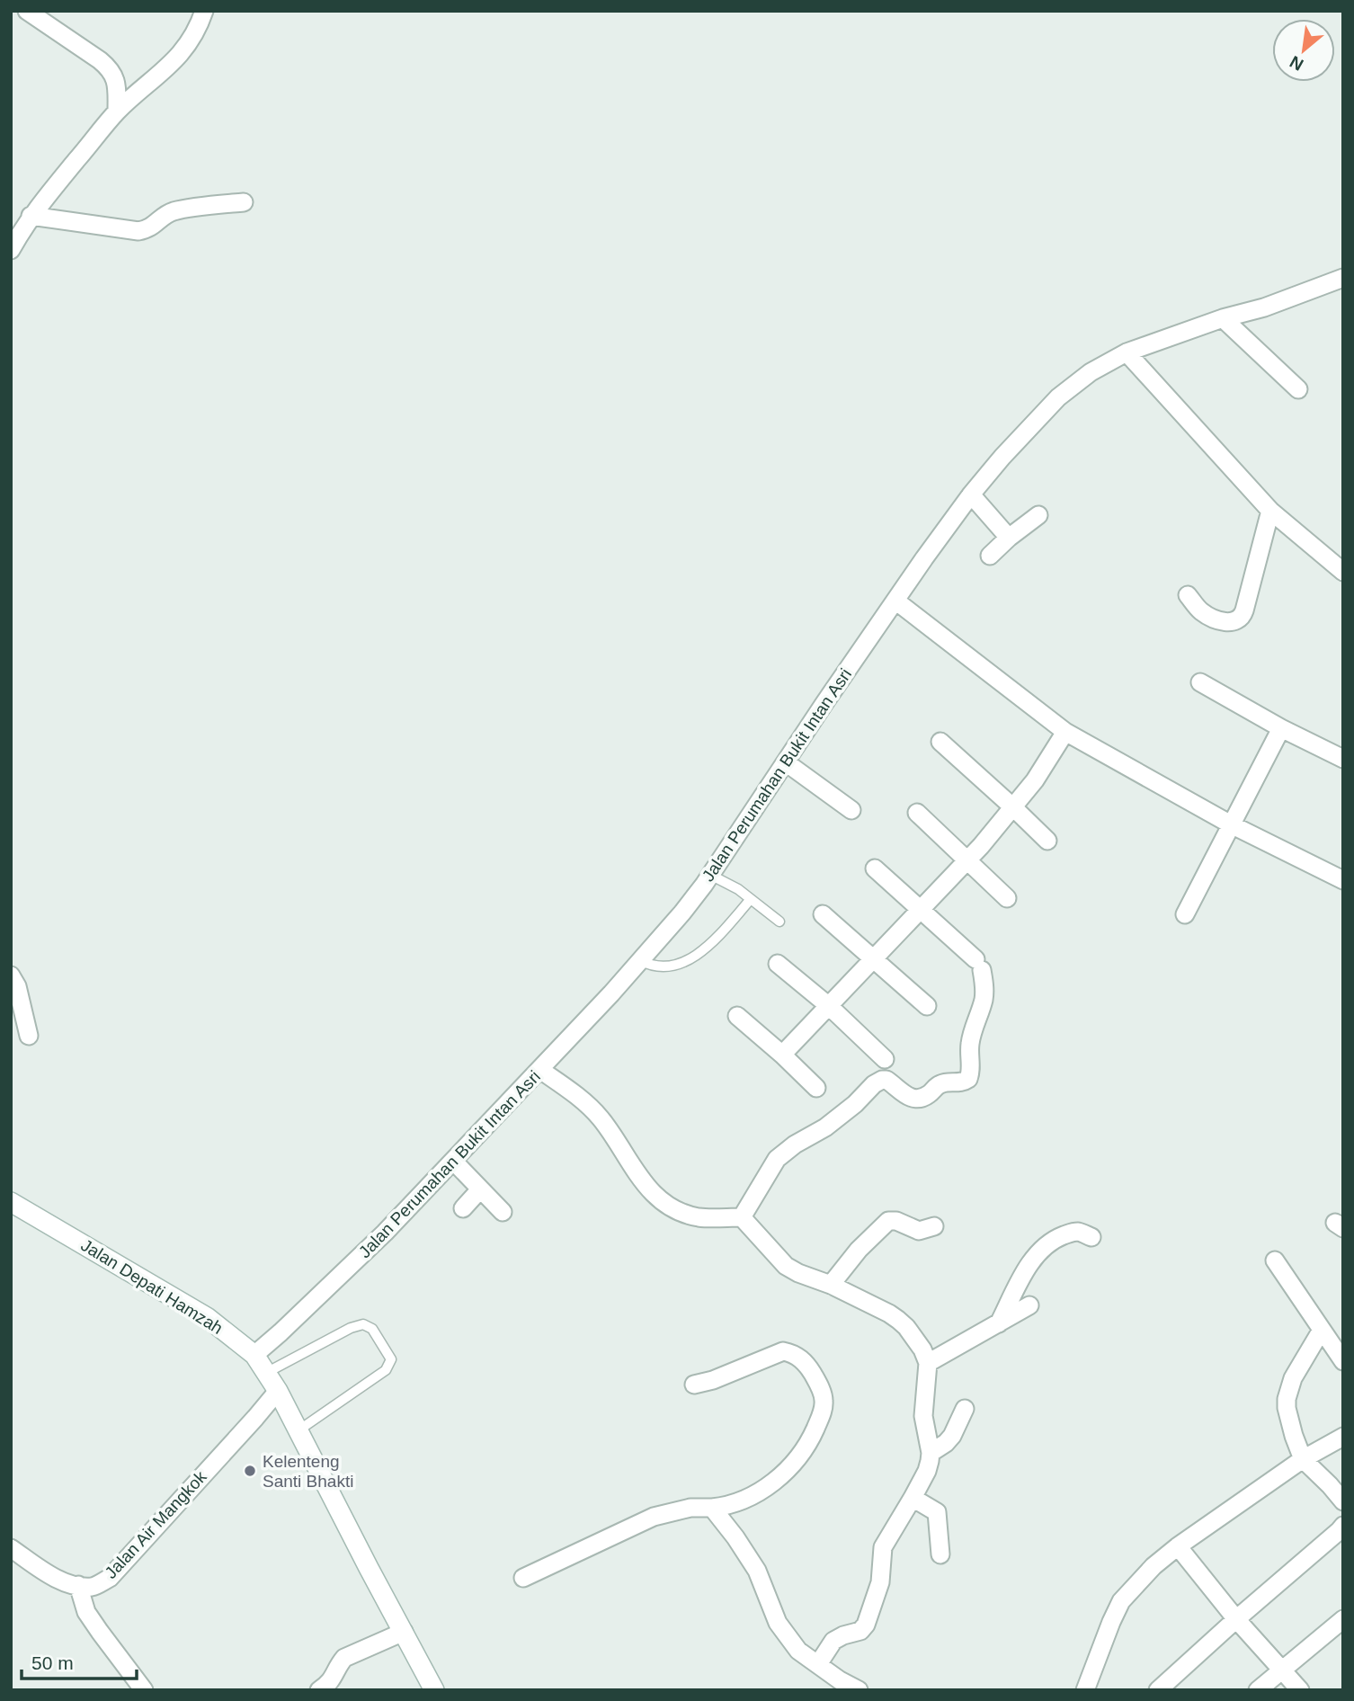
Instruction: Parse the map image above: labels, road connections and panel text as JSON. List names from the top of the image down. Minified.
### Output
{"streets":{"main road":["Jalan Depati Hamzah"],"street":["Jalan Perumahan Bukit Intan Asri","Jalan Air Mangkok"]},"crossings":[["Jalan Perumahan Bukit Intan Asri","Jalan Depati Hamzah"],["Jalan Depati Hamzah","Jalan Air Mangkok"]],"places":["Kelenteng Santi Bhakti"],"scale_bar":"50 m","north":"bottom left"}
